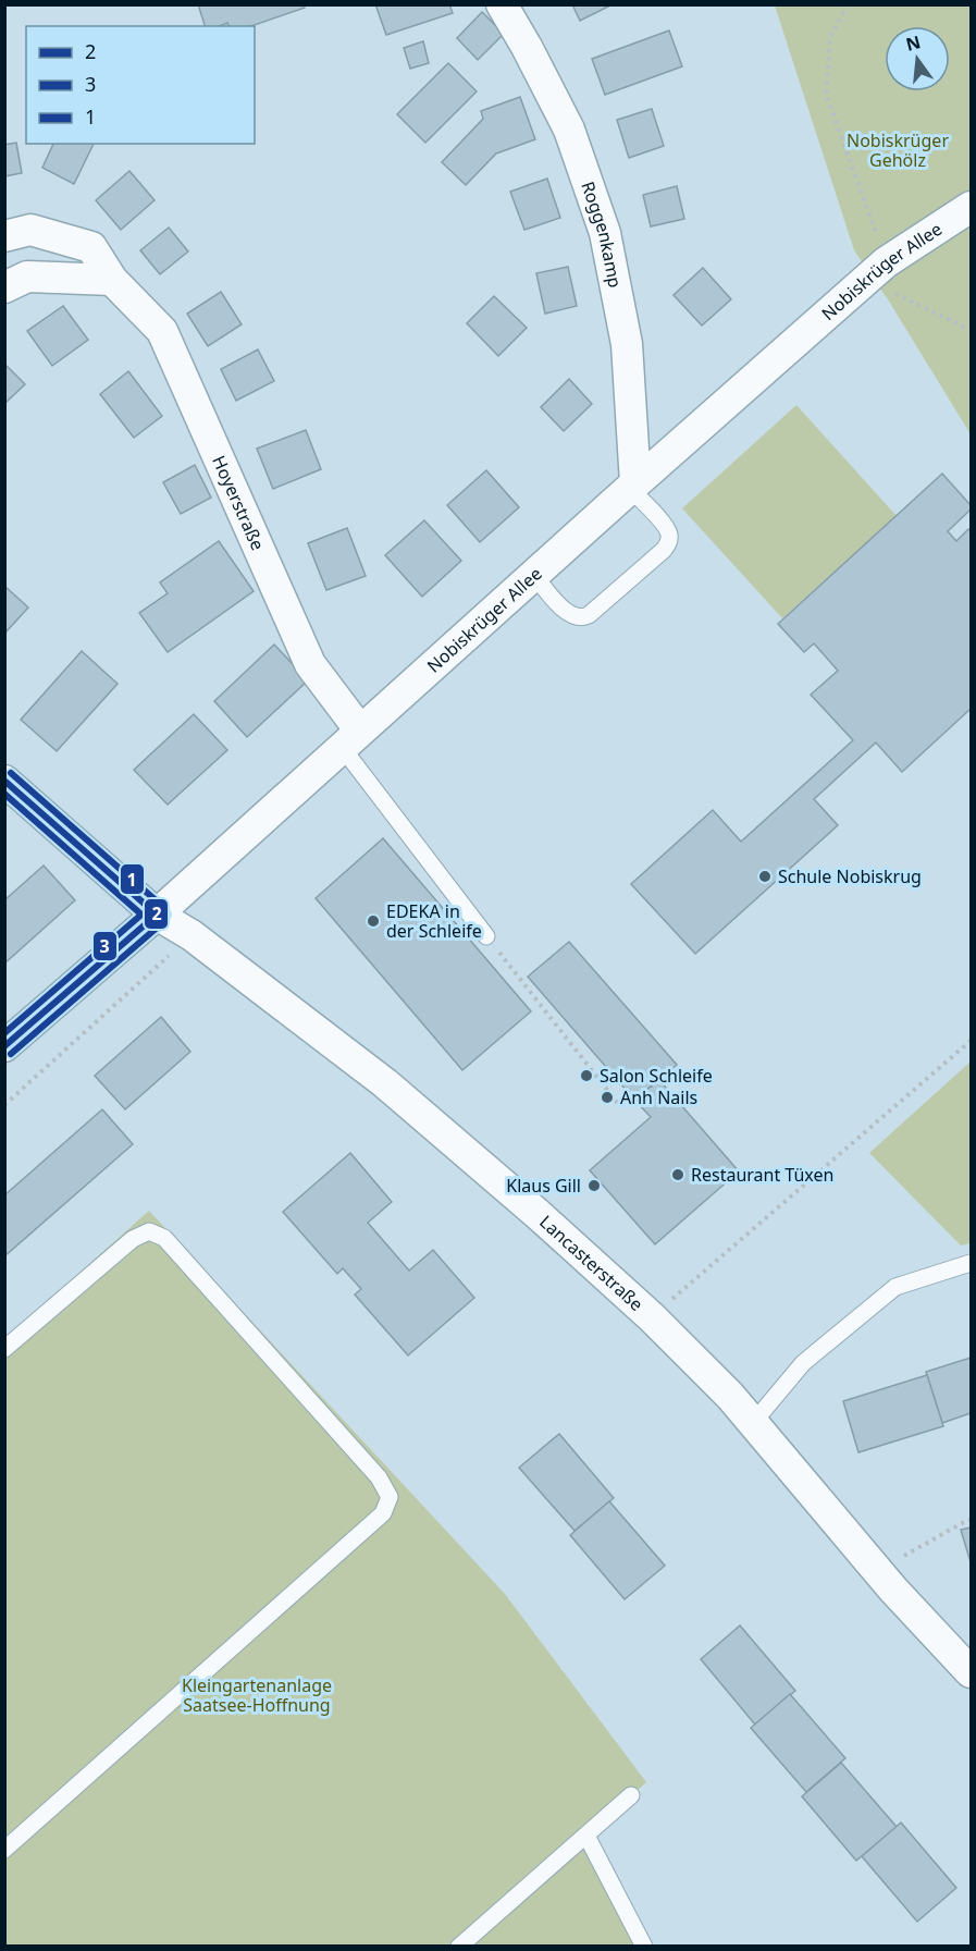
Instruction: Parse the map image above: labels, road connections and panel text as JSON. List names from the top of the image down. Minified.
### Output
{"streets":{"street":["Roggenkamp","Nobiskrüger Allee","Hoyerstraße","Lancasterstraße"]},"crossings":[["Roggenkamp","Nobiskrüger Allee"],["Nobiskrüger Allee","Hoyerstraße"],["Nobiskrüger Allee","Lancasterstraße"]],"parks":["Nobiskrüger Gehölz","Kleingartenanlage Saatsee-Hoffnung"],"places":["Schule Nobiskrug","EDEKA in der Schleife","Salon Schleife","Anh Nails","Restaurant Tüxen","Klaus Gill"],"lines":["transit line 1","transit line 2","transit line 3"],"legend":["2","3","1"],"north":"top"}
